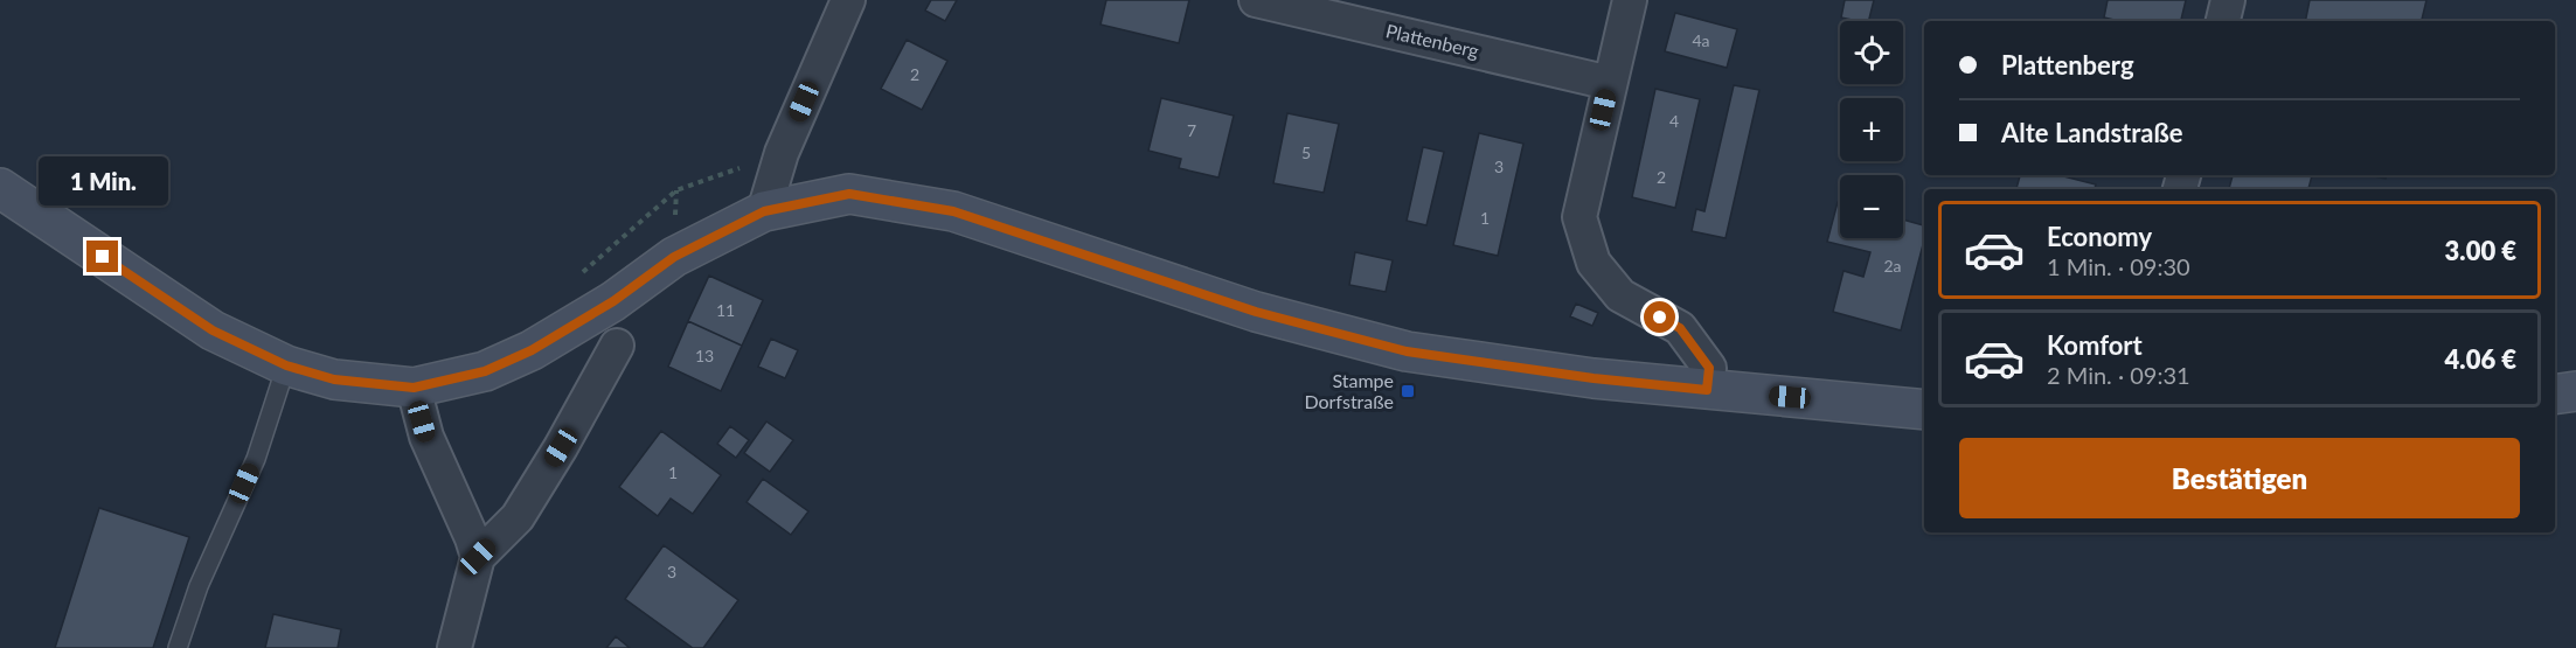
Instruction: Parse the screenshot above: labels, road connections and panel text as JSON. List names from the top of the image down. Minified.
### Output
{"streets":{"street":["Plattenberg"]},"places":{"transit":["Stampe Dorfstraße"]},"house_numbers":["4a","2","4","7","5","3","2","1","2a","11","13","1","3"],"page":{"map_buttons":["+","−"],"banner":["Plattenberg","Alte Landstraße"],"bubble":"1 Min.","list":[{"name":"Economy","note":"1 Min. · 09:30","value":"3.00 €"},{"name":"Komfort","note":"2 Min. · 09:31","value":"4.06 €"}],"buttons":"Bestätigen"}}
